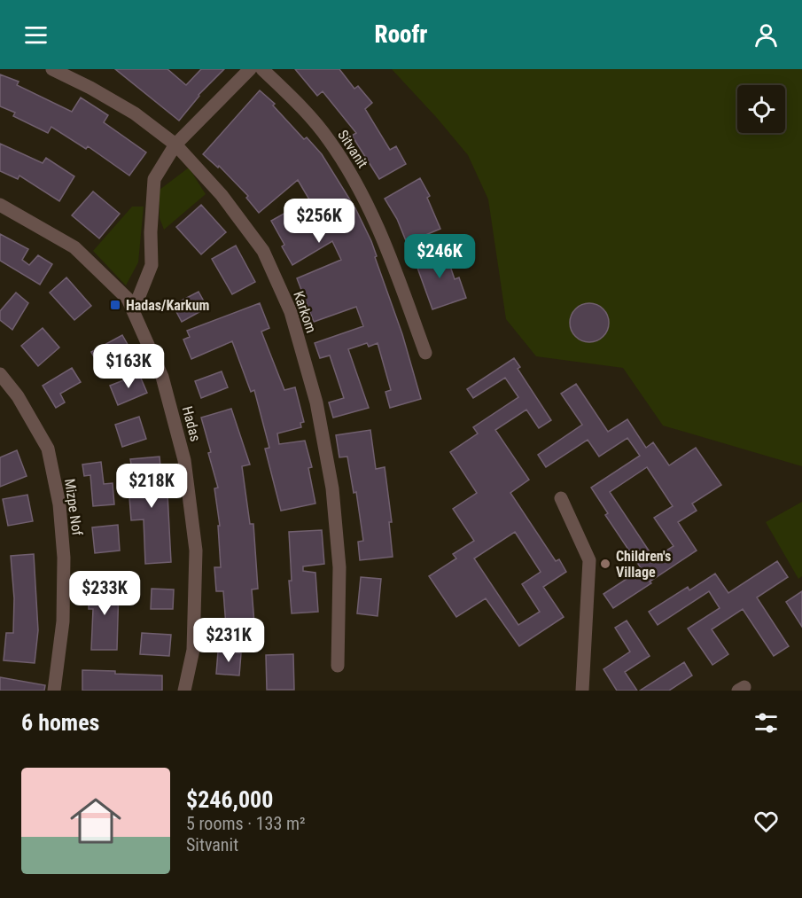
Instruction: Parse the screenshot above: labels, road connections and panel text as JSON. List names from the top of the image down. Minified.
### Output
{"streets":{"street":["Sitvanit","Karkom","Hadas","Mizpe Nof"]},"places":{"transit":["Hadas/Karkum"],"other":["Children's Village"]},"page":{"header":"Roofr","price":["$256K","$246K","$163K","$218K","$233K","$231K"],"heading":"6 homes","list":[{"name":"$246,000","note":"5 rooms · 133 m² · Sitvanit"}]}}
